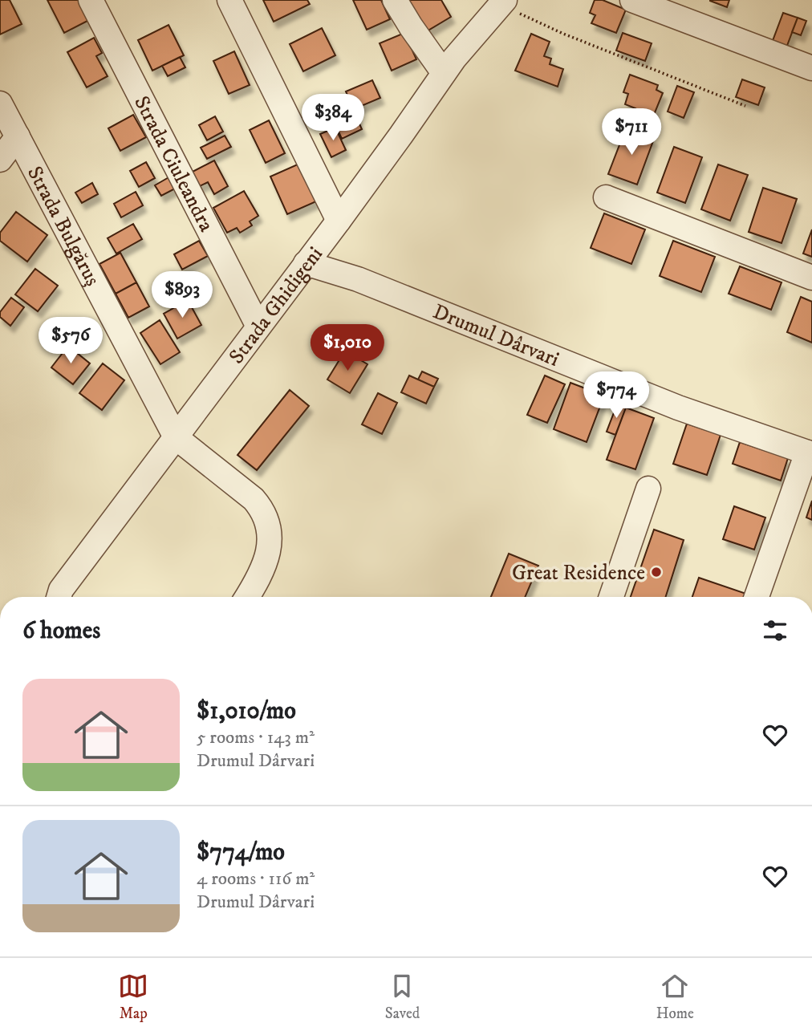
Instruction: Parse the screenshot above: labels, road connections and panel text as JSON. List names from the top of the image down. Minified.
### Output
{"streets":{"street":["Strada Ciuleandra","Strada Bulgăruș","Strada Ghidigeni","Drumul Dârvari"]},"crossings":[["Strada Ciuleandra","Strada Ghidigeni"],["Strada Bulgăruș","Strada Ghidigeni"],["Strada Ghidigeni","Drumul Dârvari"]],"places":["Great Residence"],"page":{"price":["$384","$711","$893","$576","$1,010","$774"],"heading":"6 homes","list":[{"name":"$1,010/mo","note":"5 rooms · 143 m² · Drumul Dârvari"},{"name":"$774/mo","note":"4 rooms · 116 m² · Drumul Dârvari"}],"tabs":["Map","Saved","Home"]}}
